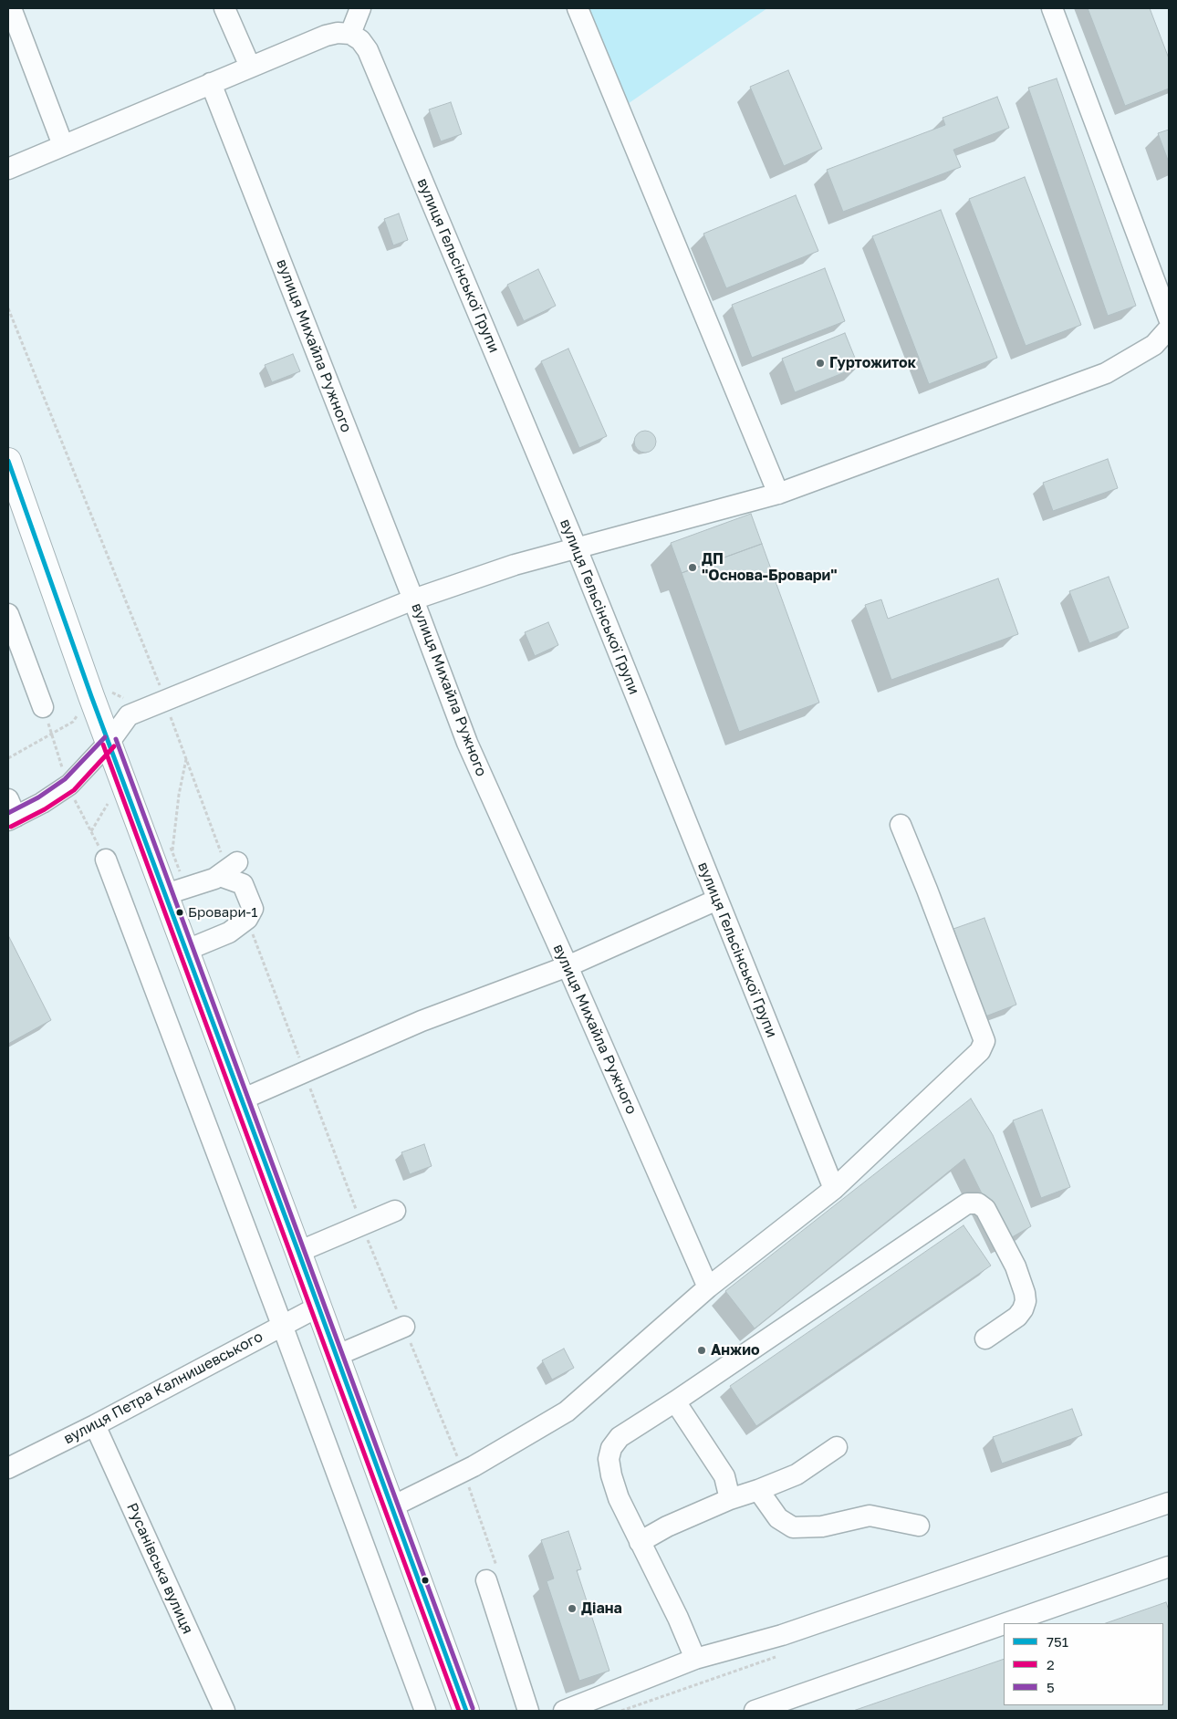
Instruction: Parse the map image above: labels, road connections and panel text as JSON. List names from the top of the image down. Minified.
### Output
{"streets":{"street":["вулиця Гельсінської Групи","вулиця Михайла Ружного","вулиця Петра Калнишевського","Русанівська вулиця"]},"crossings":[["вулиця Петра Калнишевського","Русанівська вулиця"]],"places":["Гуртожиток","ДП \"Основа-Бровари\"","Бровари-1","Анжио","Діана"],"lines":["transit line 751","transit line 5","transit line 2"],"legend":["751","2","5"]}
